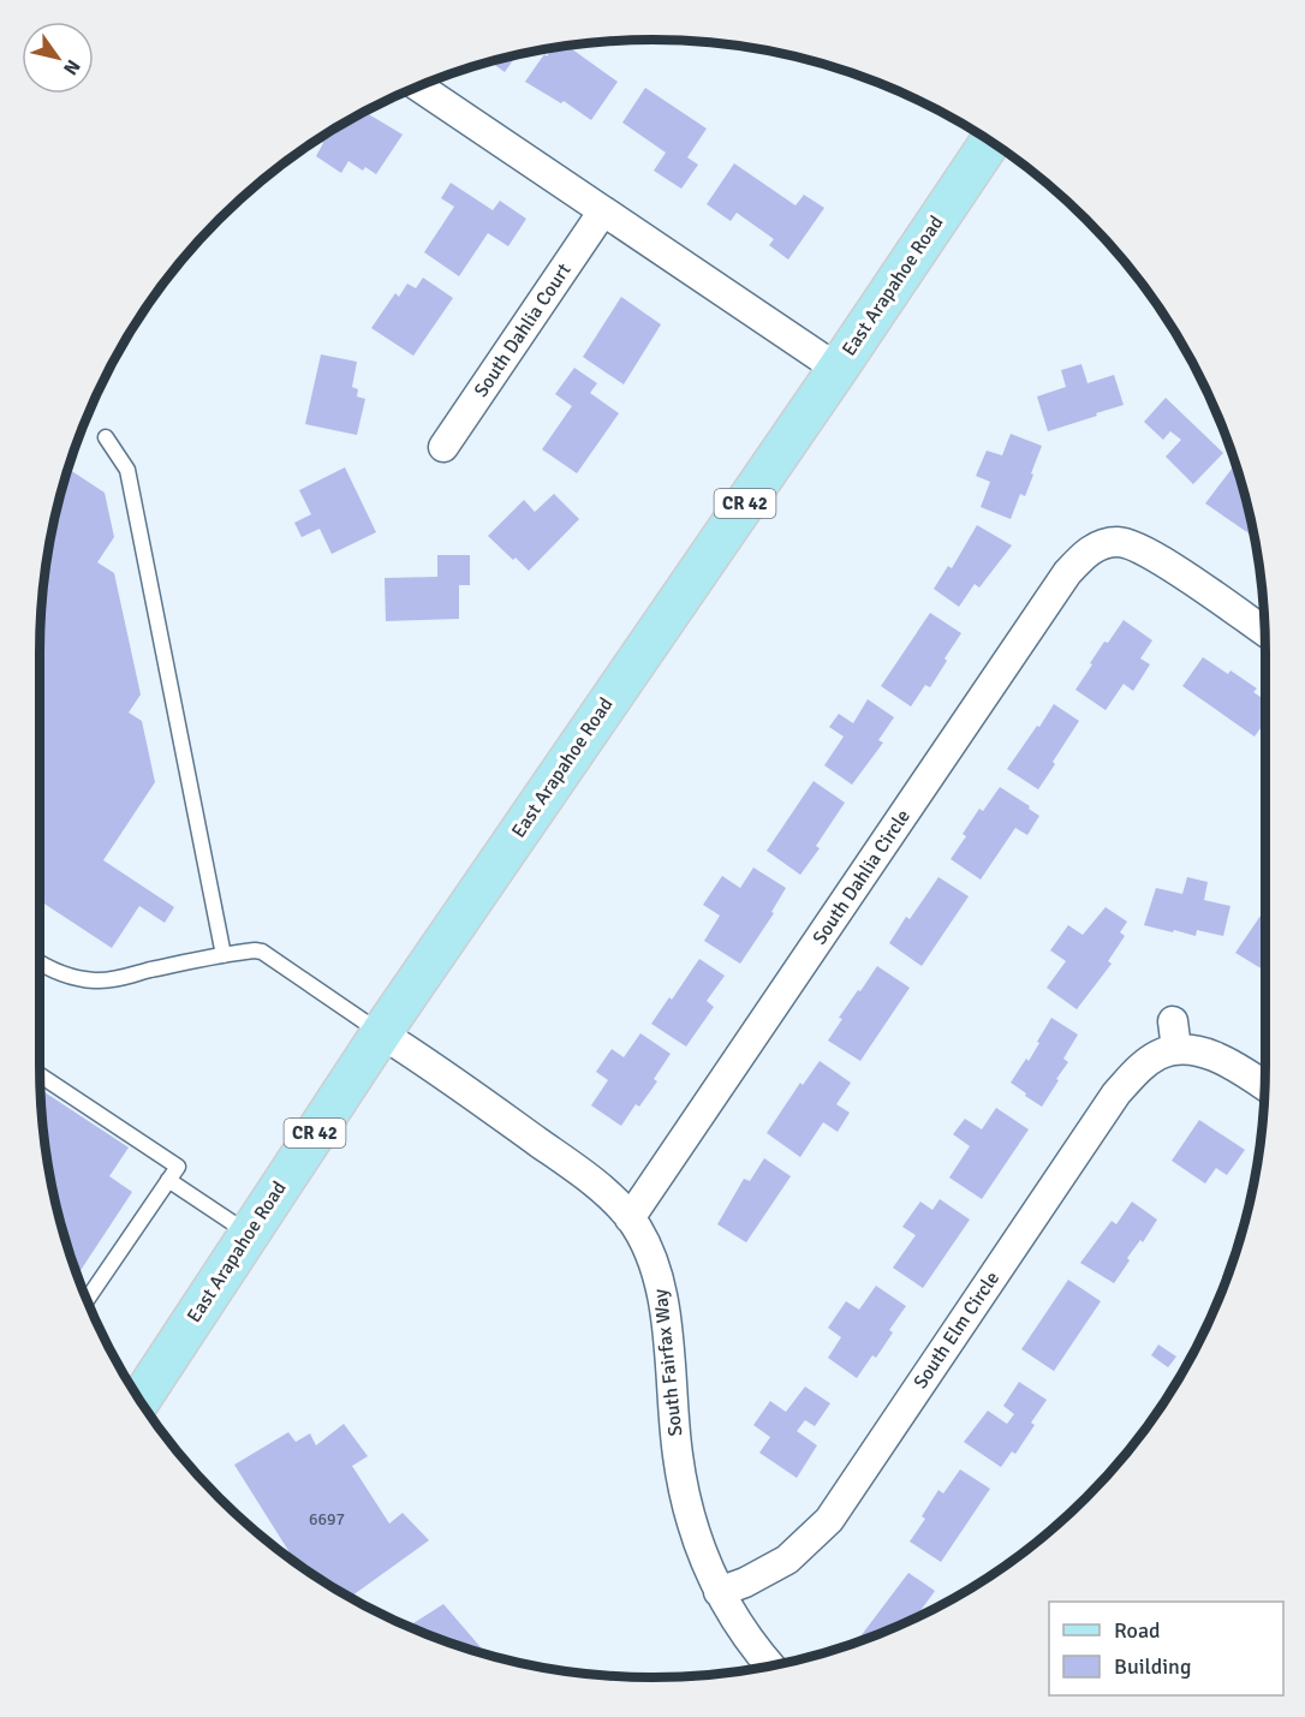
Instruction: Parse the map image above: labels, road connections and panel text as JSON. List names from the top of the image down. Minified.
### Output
{"streets":{"main road":["East Arapahoe Road","CR 42"],"street":["South Dahlia Court","South Dahlia Circle","South Elm Circle","South Fairfax Way"]},"crossings":[["East Arapahoe Road","South Fairfax Way"],["South Dahlia Circle","South Fairfax Way"],["South Elm Circle","South Fairfax Way"]],"house_numbers":["6697"],"legend":["Road","Building"],"north":"bottom right"}
